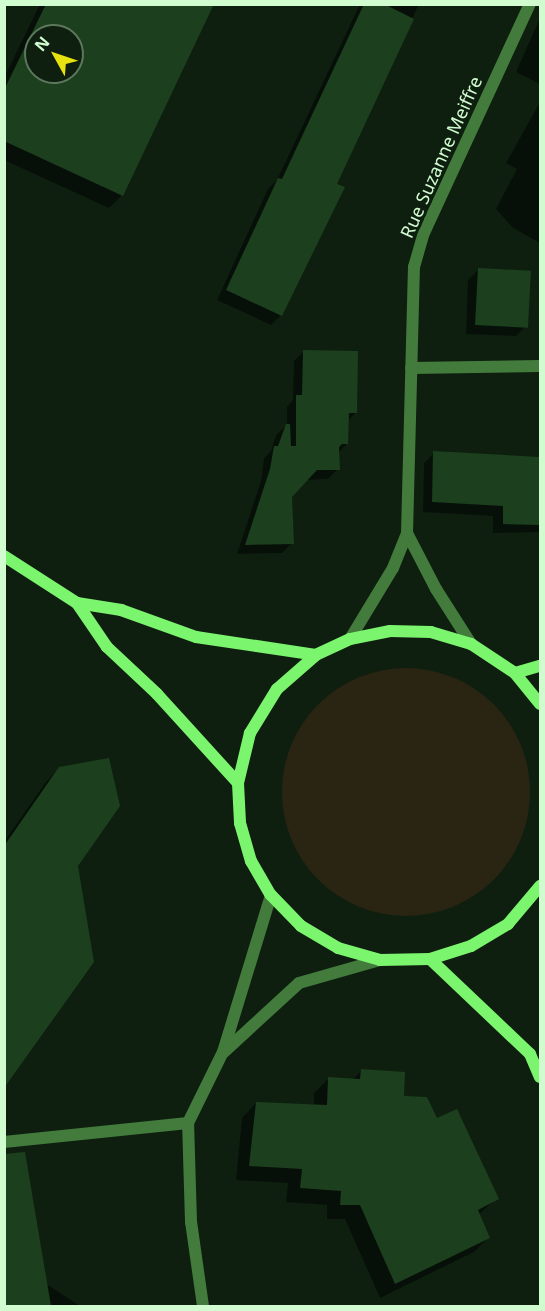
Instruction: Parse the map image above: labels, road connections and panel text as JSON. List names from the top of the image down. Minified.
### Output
{"streets":{"street":["Rue Suzanne Meiffre"]},"north":"top left"}
